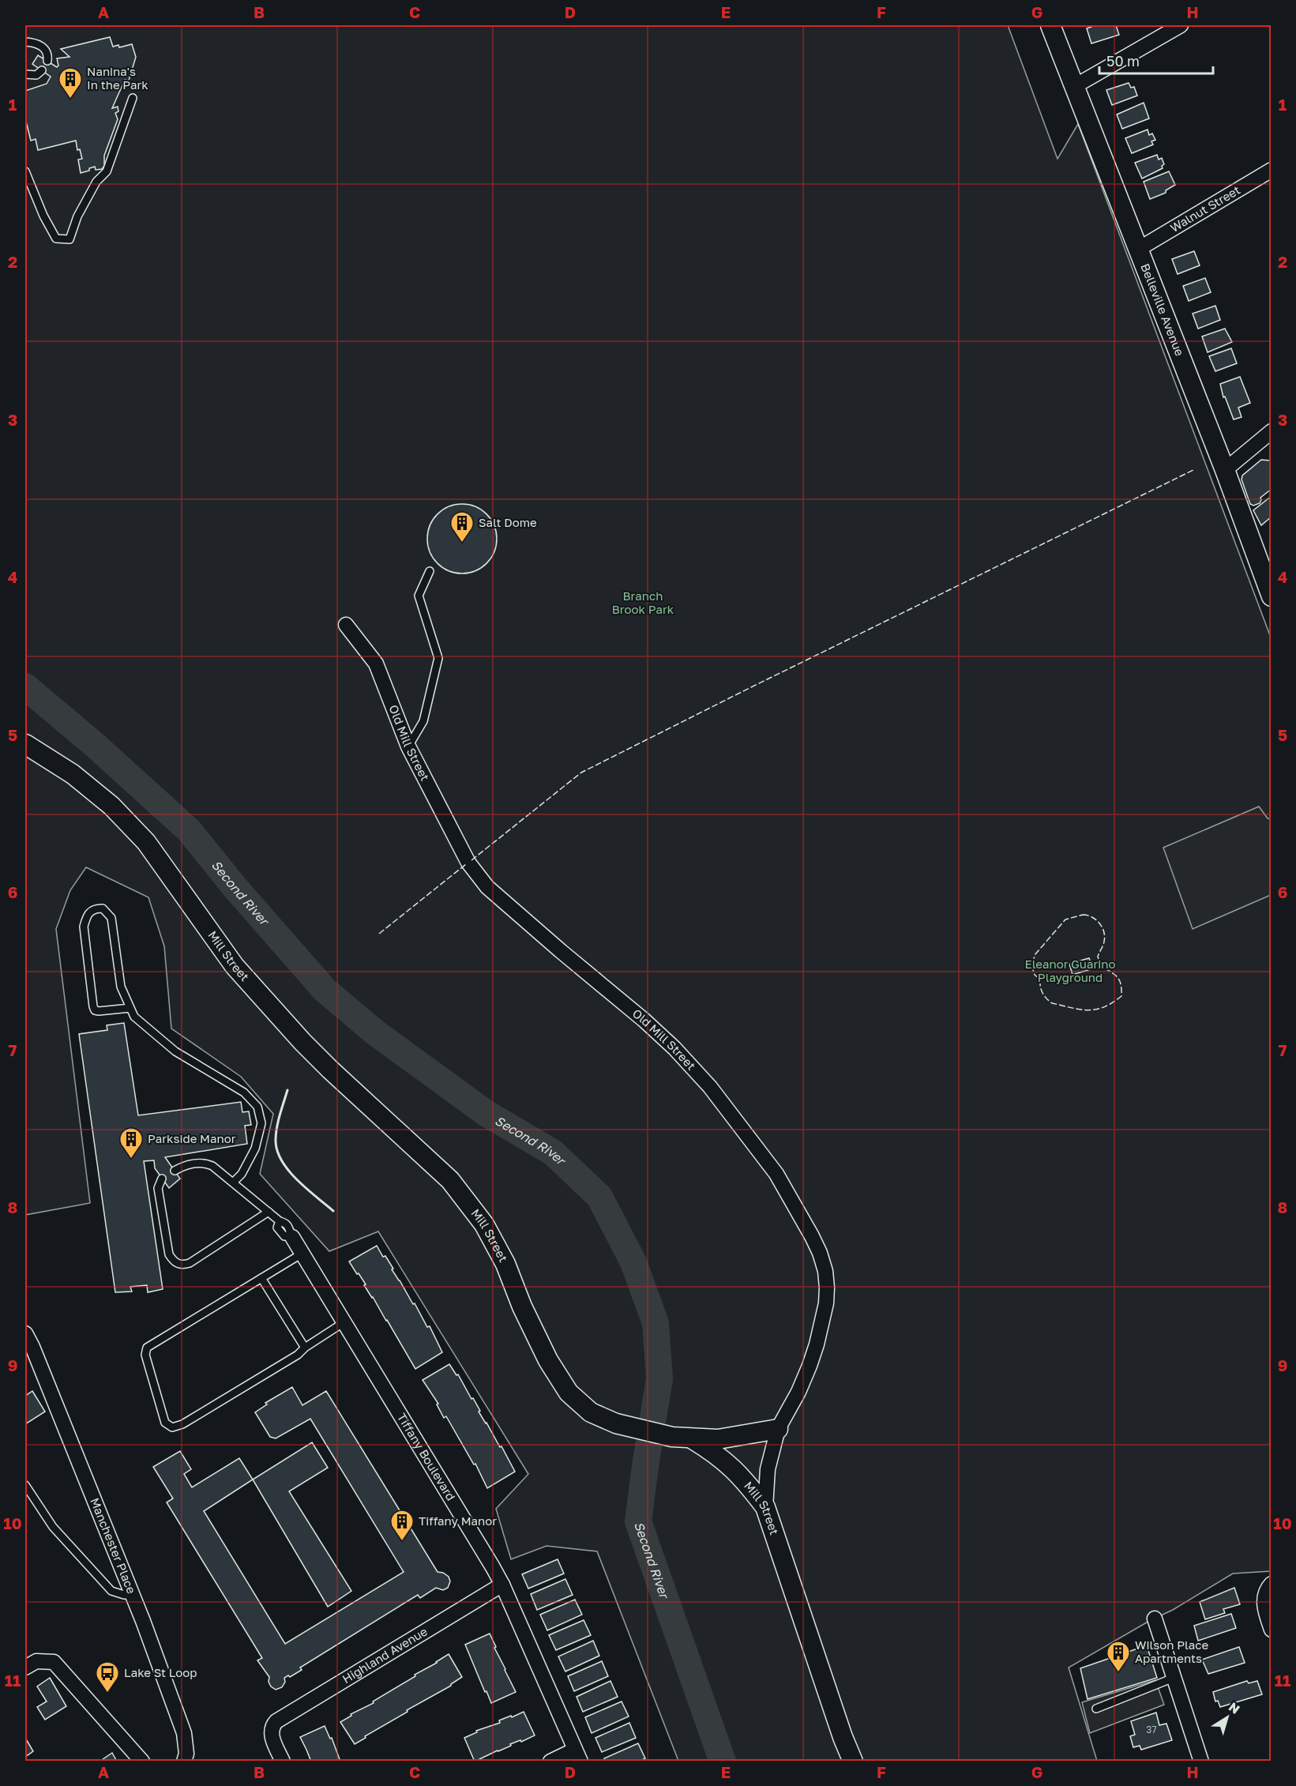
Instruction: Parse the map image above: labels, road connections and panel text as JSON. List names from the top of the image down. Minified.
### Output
{"streets":{"street":["Walnut Street","Belleville Avenue","Old Mill Street","Mill Street","Tiffany Boulevard","Manchester Place","Highland Avenue"]},"crossings":[["Walnut Street","Belleville Avenue"],["Old Mill Street","Mill Street"],["Tiffany Boulevard","Highland Avenue"]],"water":["Second River"],"parks":["Branch Brook Park","Eleanor Guarino Playground"],"places":{"building":["Nanina's In the Park","Salt Dome","Parkside Manor","Tiffany Manor","Wilson Place Apartments"],"bus stop":["Lake St Loop"]},"house_numbers":["37"],"scale_bar":"50 m","north":"top right","grid":{"columns":["A","B","C","D","E","F","G","H"],"rows":["1","2","3","4","5","6","7","8","9","10","11"]}}
